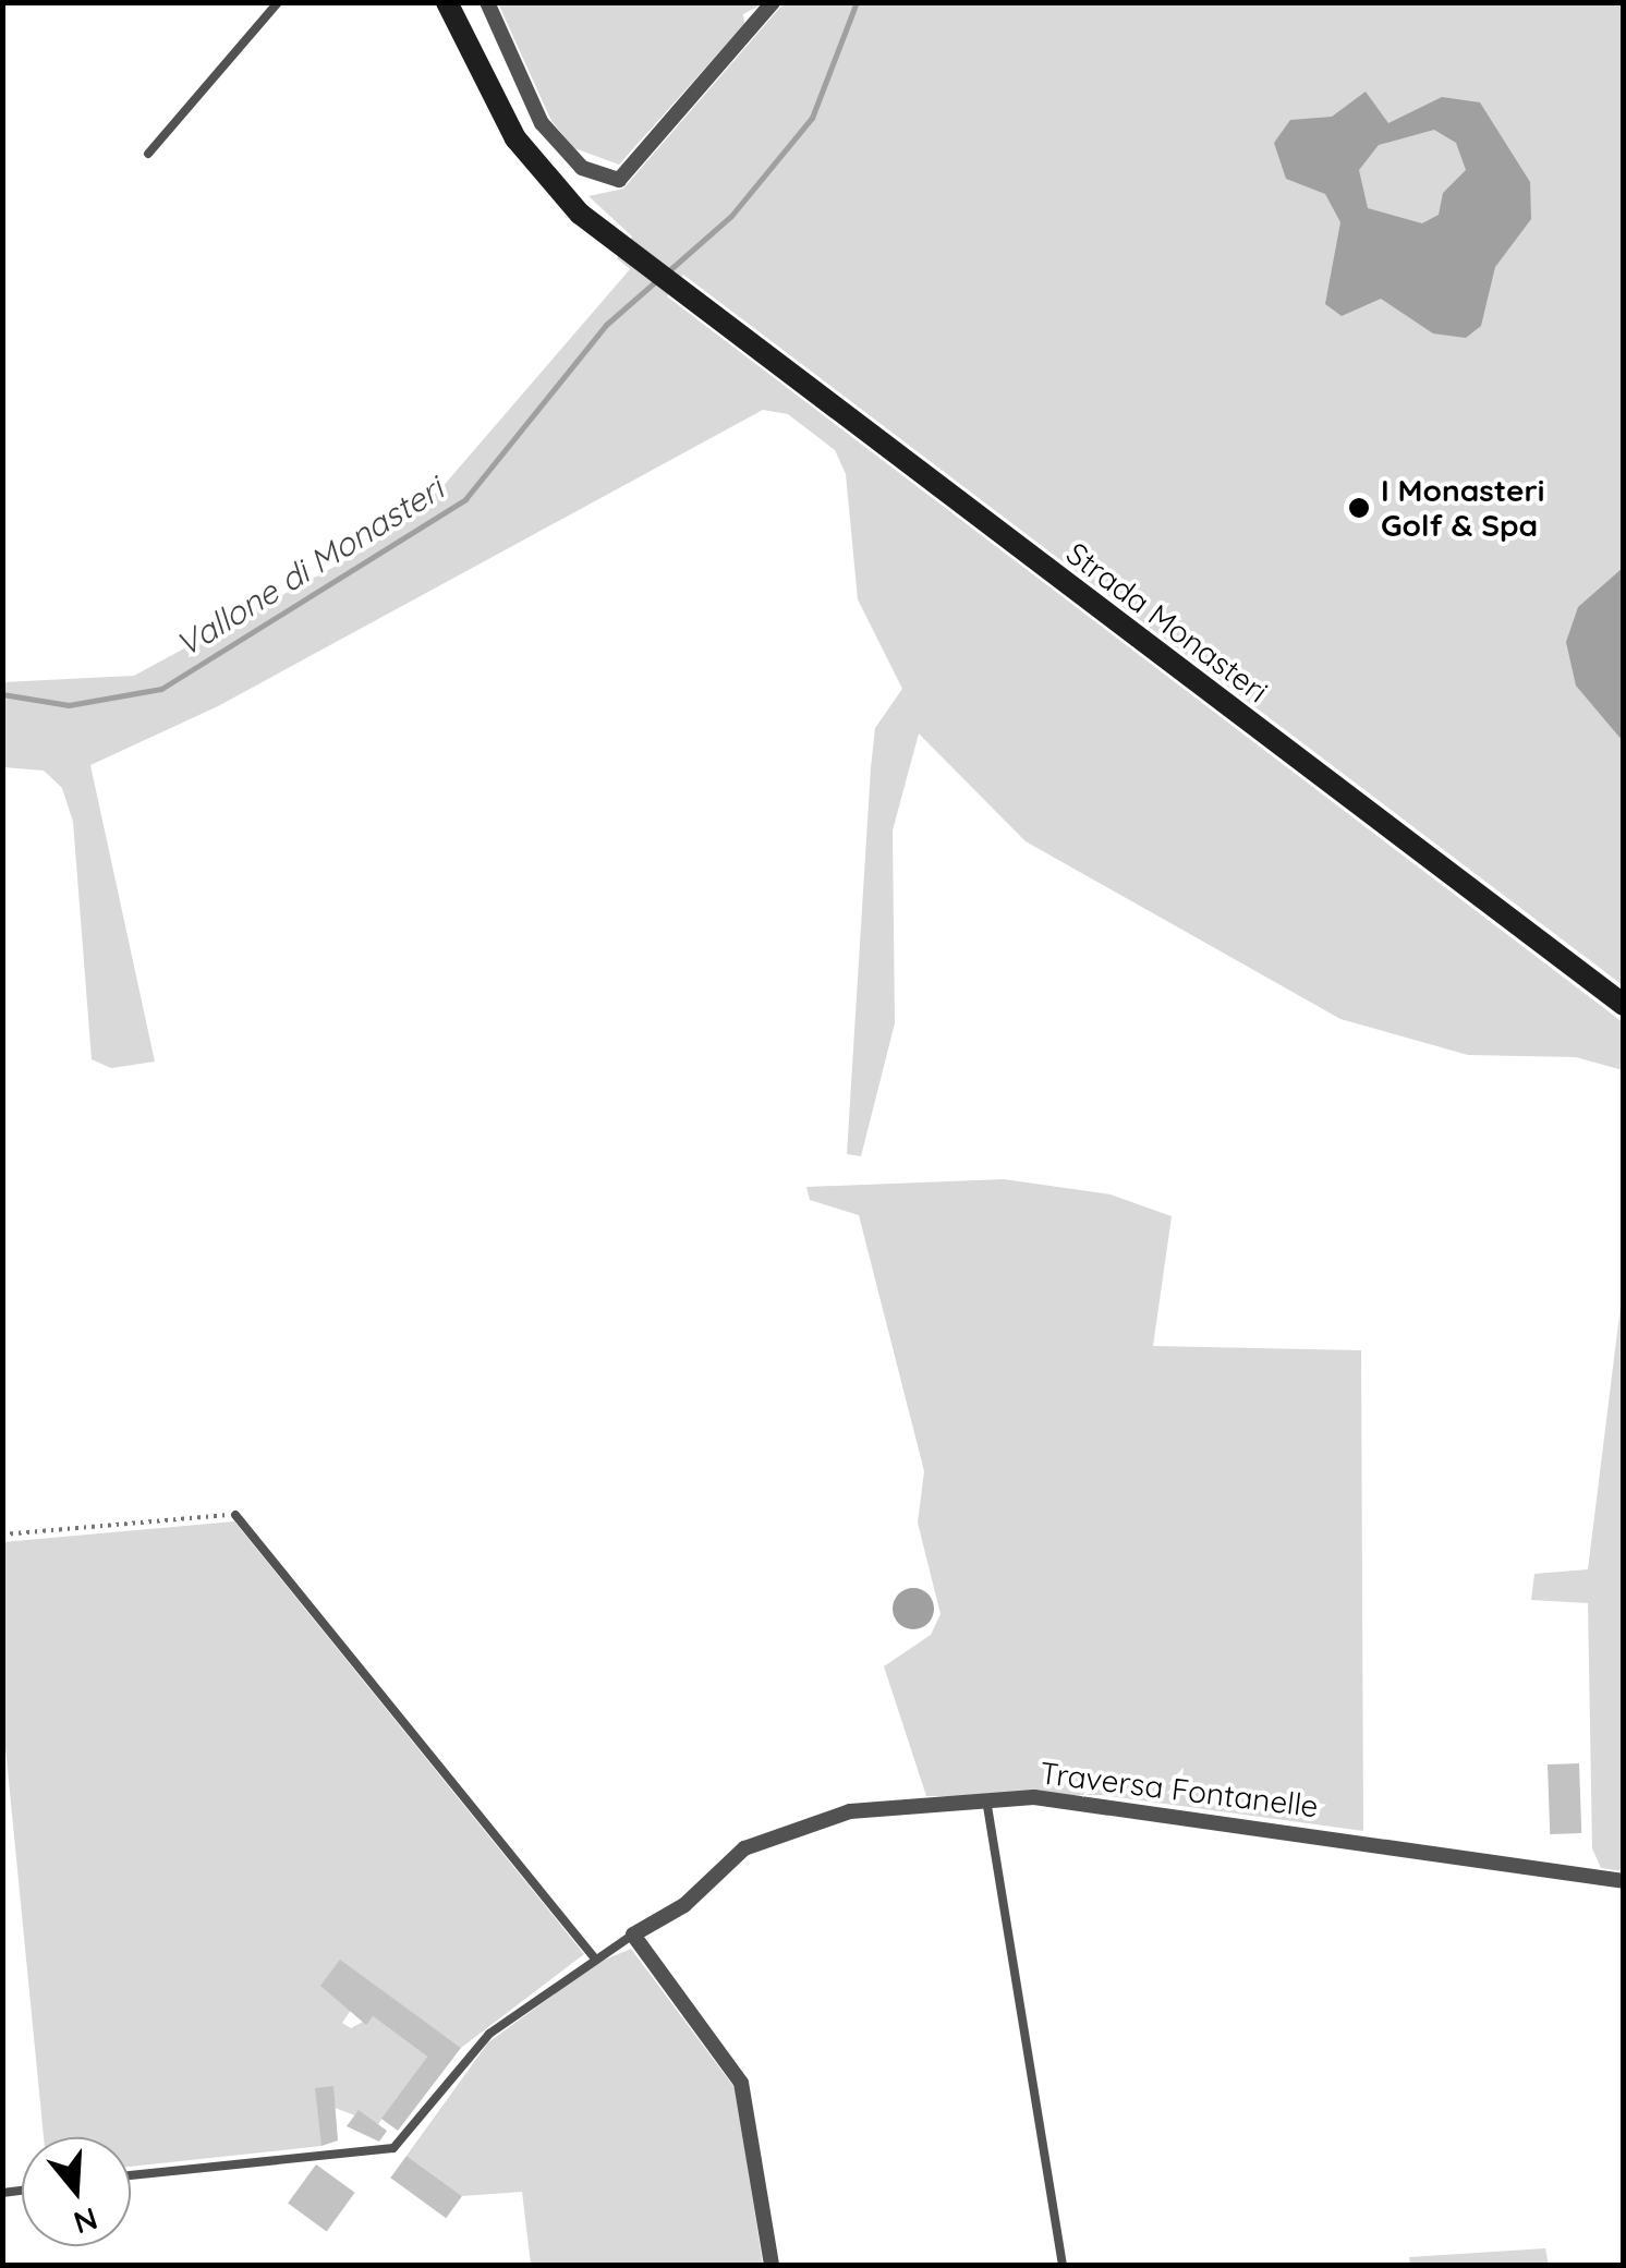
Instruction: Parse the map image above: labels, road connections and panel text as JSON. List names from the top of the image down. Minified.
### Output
{"streets":{"main road":["Strada Monasteri"],"street":["Traversa Fontanelle"]},"water":["Vallone di Monasteri"],"places":["I Monasteri Golf & Spa"],"north":"bottom"}
